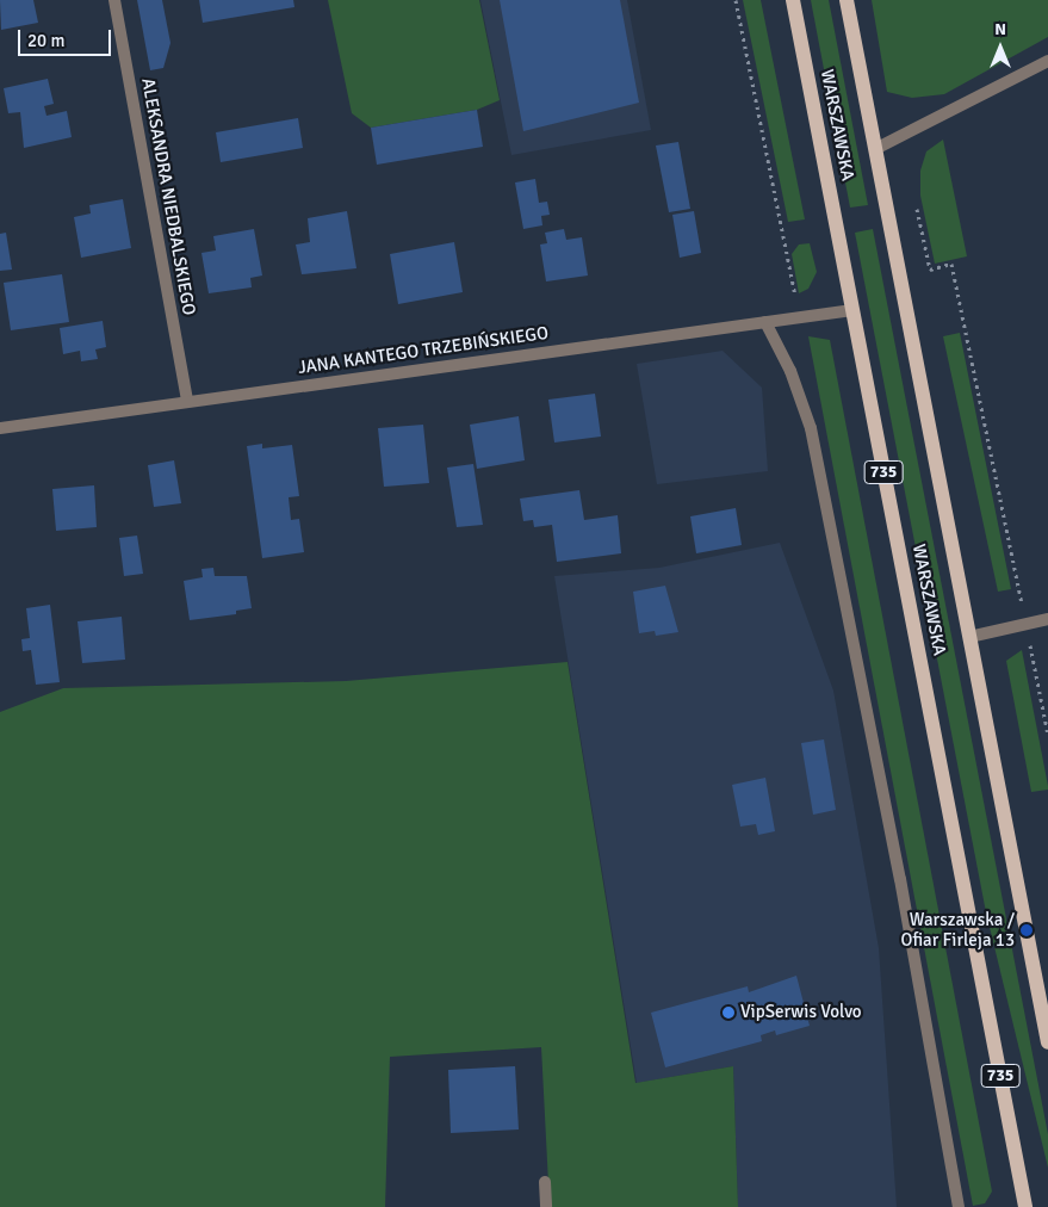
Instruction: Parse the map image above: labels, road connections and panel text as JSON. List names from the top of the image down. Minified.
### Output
{"streets":{"main road":["WARSZAWSKA","735"],"street":["ALEKSANDRA NIEDBALSKIEGO","JANA KANTEGO TRZEBIŃSKIEGO"]},"crossings":[["WARSZAWSKA","JANA KANTEGO TRZEBIŃSKIEGO"],["ALEKSANDRA NIEDBALSKIEGO","JANA KANTEGO TRZEBIŃSKIEGO"]],"places":["Warszawska / Ofiar Firleja 13","VipSerwis Volvo"],"scale_bar":"20 m","north":"top"}
